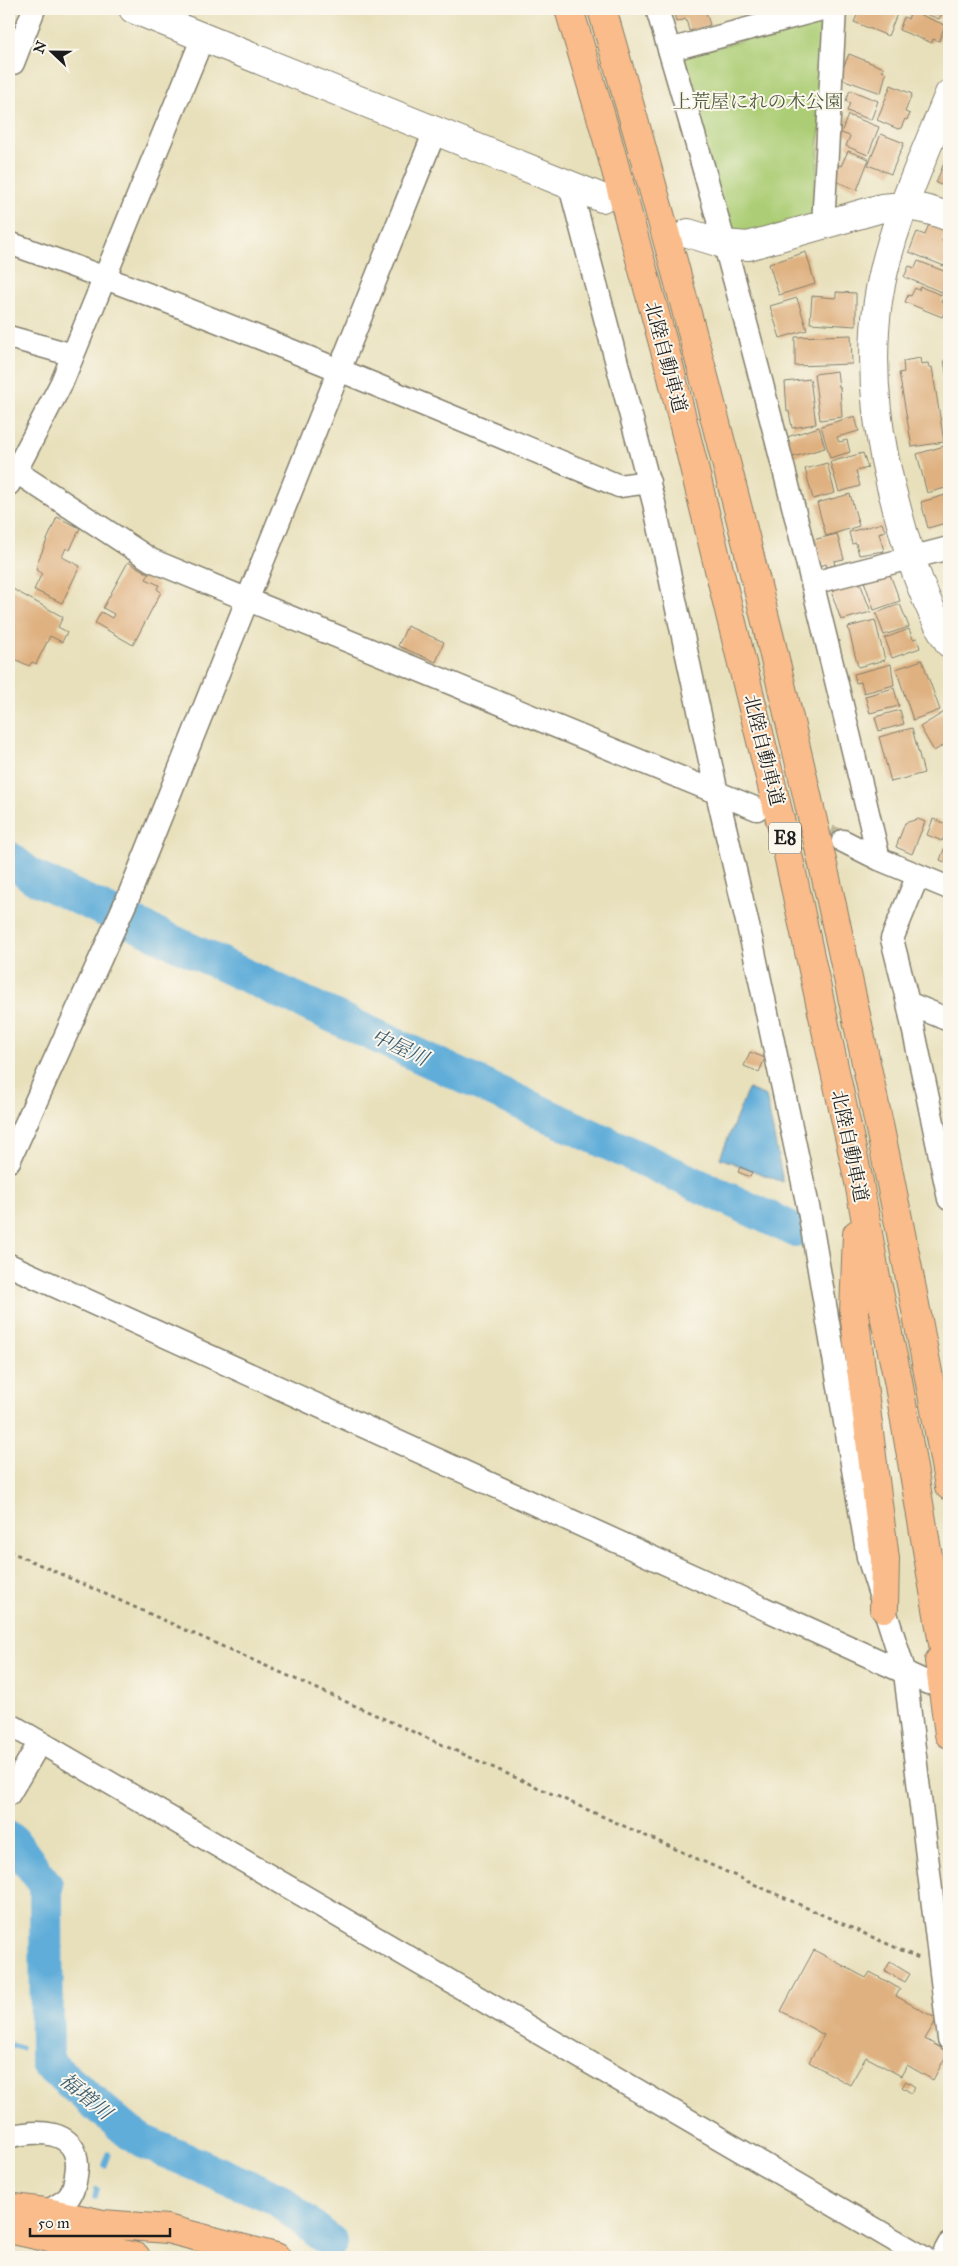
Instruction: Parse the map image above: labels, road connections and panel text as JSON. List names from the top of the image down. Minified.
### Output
{"streets":{"highway":["北陸自動車道","E8"]},"water":["中屋川","福増川"],"parks":["上荒屋にれの木公園"],"scale_bar":"50 m","north":"left"}
